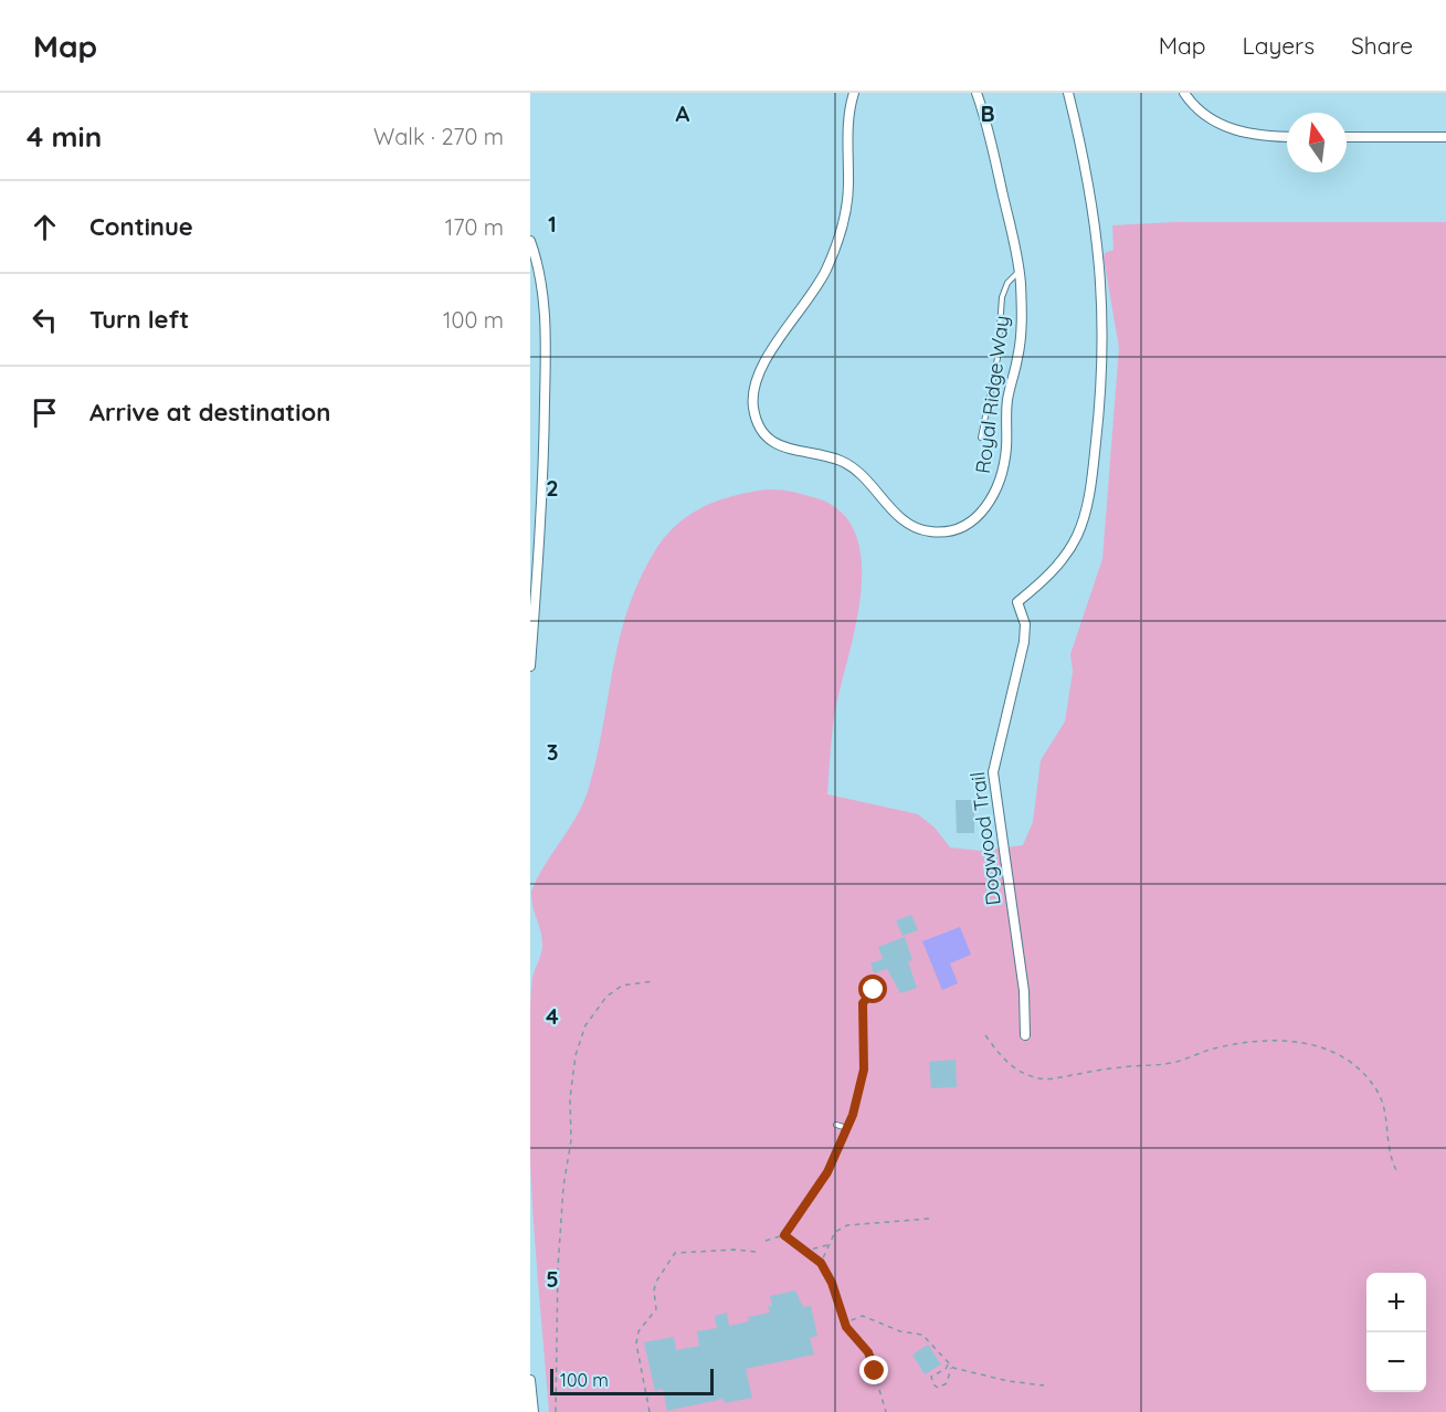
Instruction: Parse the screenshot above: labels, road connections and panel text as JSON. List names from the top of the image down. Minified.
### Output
{"streets":{"street":["Royal Ridge Way","Dogwood Trail"]},"scale_bar":"100 m","north":"top","page":{"header":"Map","nav":["Map","Layers","Share"],"heading":["4 min","Walk · 270 m"],"list":[["Continue","170 m"],["Turn left","100 m"],"Arrive at destination"],"map_buttons":["+","−"],"scale":"100 m"},"grid":{"columns":["A","B"],"rows":["1","2","3","4","5"]}}
